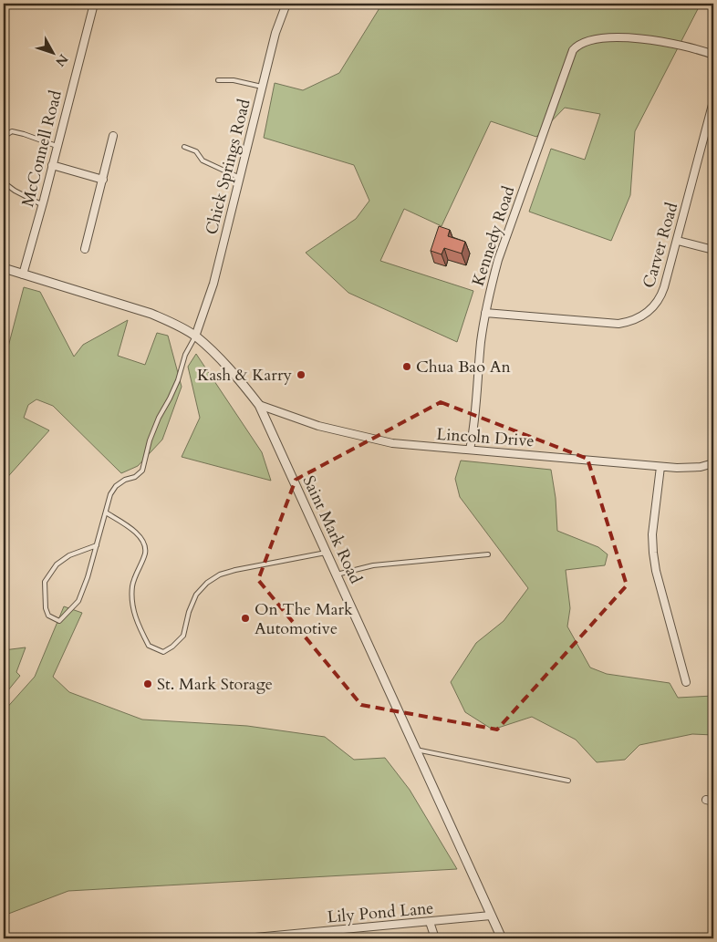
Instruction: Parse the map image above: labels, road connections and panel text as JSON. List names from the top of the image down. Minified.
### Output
{"streets":{"street":["McConnell Road","Chick Springs Road","Kennedy Road","Carver Road","Lincoln Drive","Saint Mark Road","Lily Pond Lane"]},"crossings":[["McConnell Road","Saint Mark Road"],["Chick Springs Road","Saint Mark Road"],["Kennedy Road","Carver Road"],["Kennedy Road","Lincoln Drive"],["Lincoln Drive","Saint Mark Road"],["Saint Mark Road","Lily Pond Lane"]],"places":["Chua Bao An","Kash & Karry","On The Mark Automotive","St. Mark Storage"],"north":"bottom right"}
